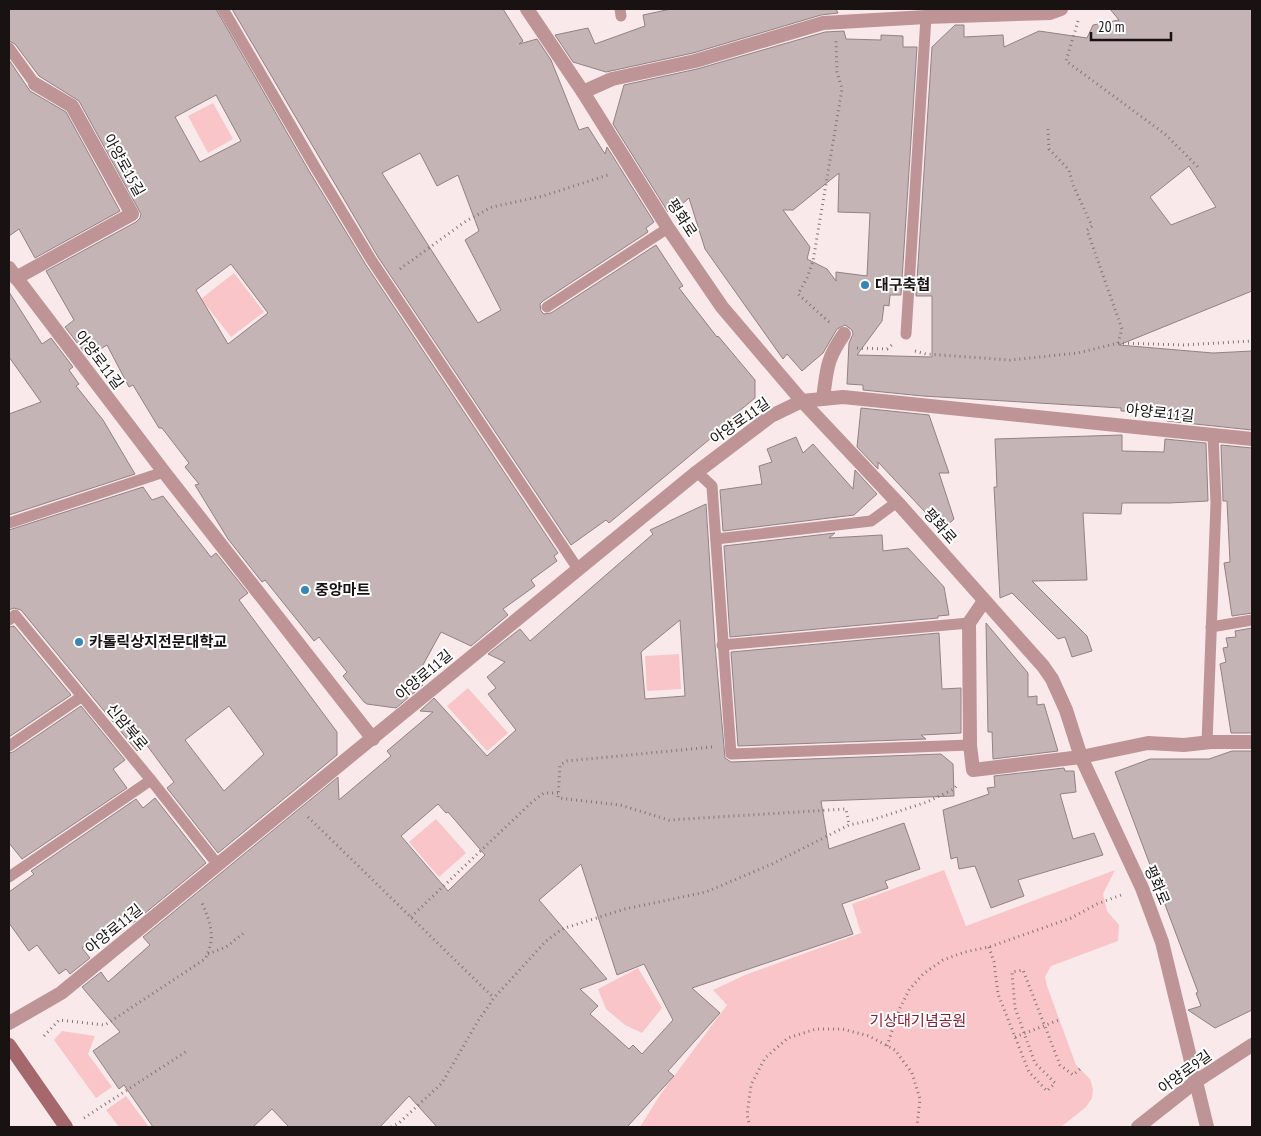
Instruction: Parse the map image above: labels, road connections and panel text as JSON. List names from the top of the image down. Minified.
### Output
{"streets":{"street":["아양로15길","평화로","아양로11길","아양로9길"],"lane":["신암북로"]},"crossings":[["아양로15길","아양로11길"],["평화로","아양로11길"],["평화로","아양로9길"],["아양로11길","신암북로"]],"parks":["기상대기념공원"],"places":["대구축협","중앙마트","카톨릭상지전문대학교"],"scale_bar":"20 m"}
